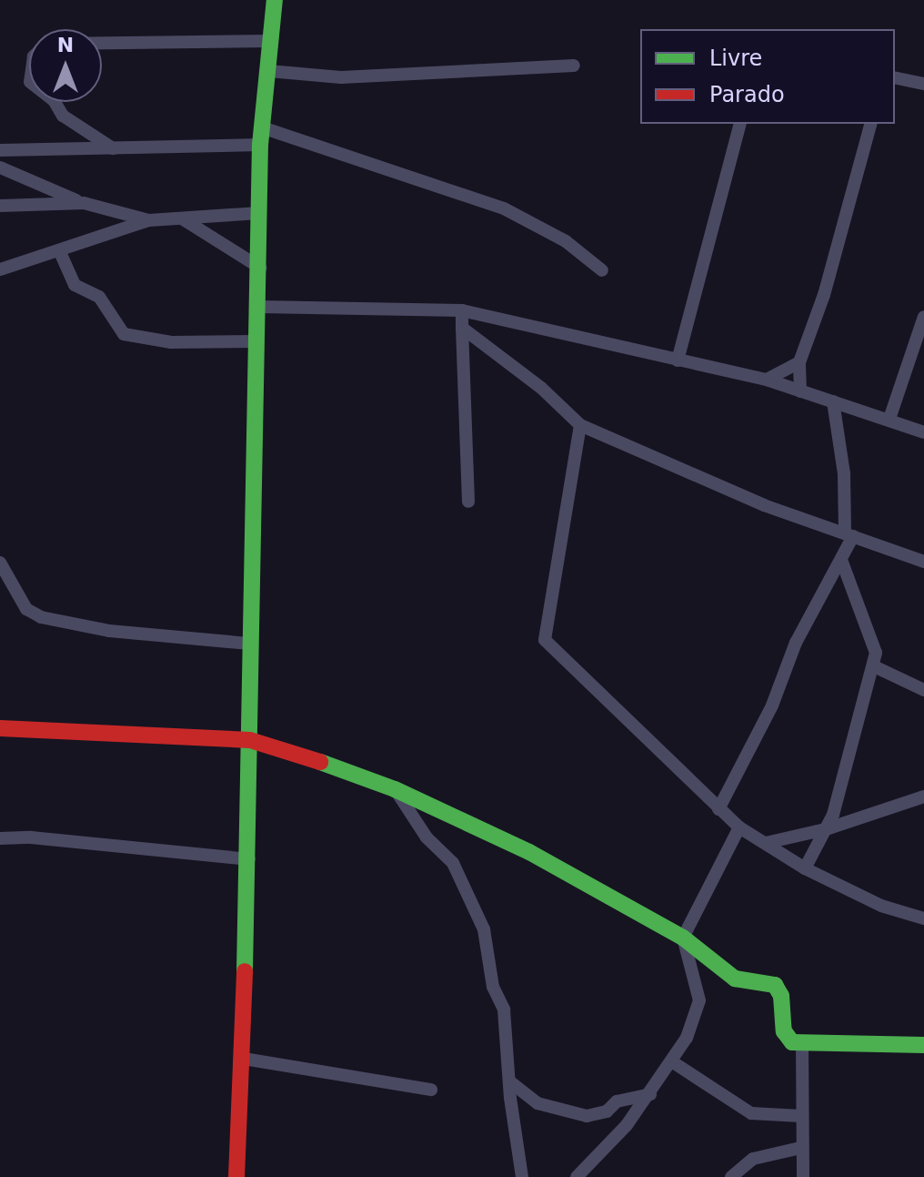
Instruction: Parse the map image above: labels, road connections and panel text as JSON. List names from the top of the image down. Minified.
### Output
{"legend":["Livre","Parado"],"north":"top"}
